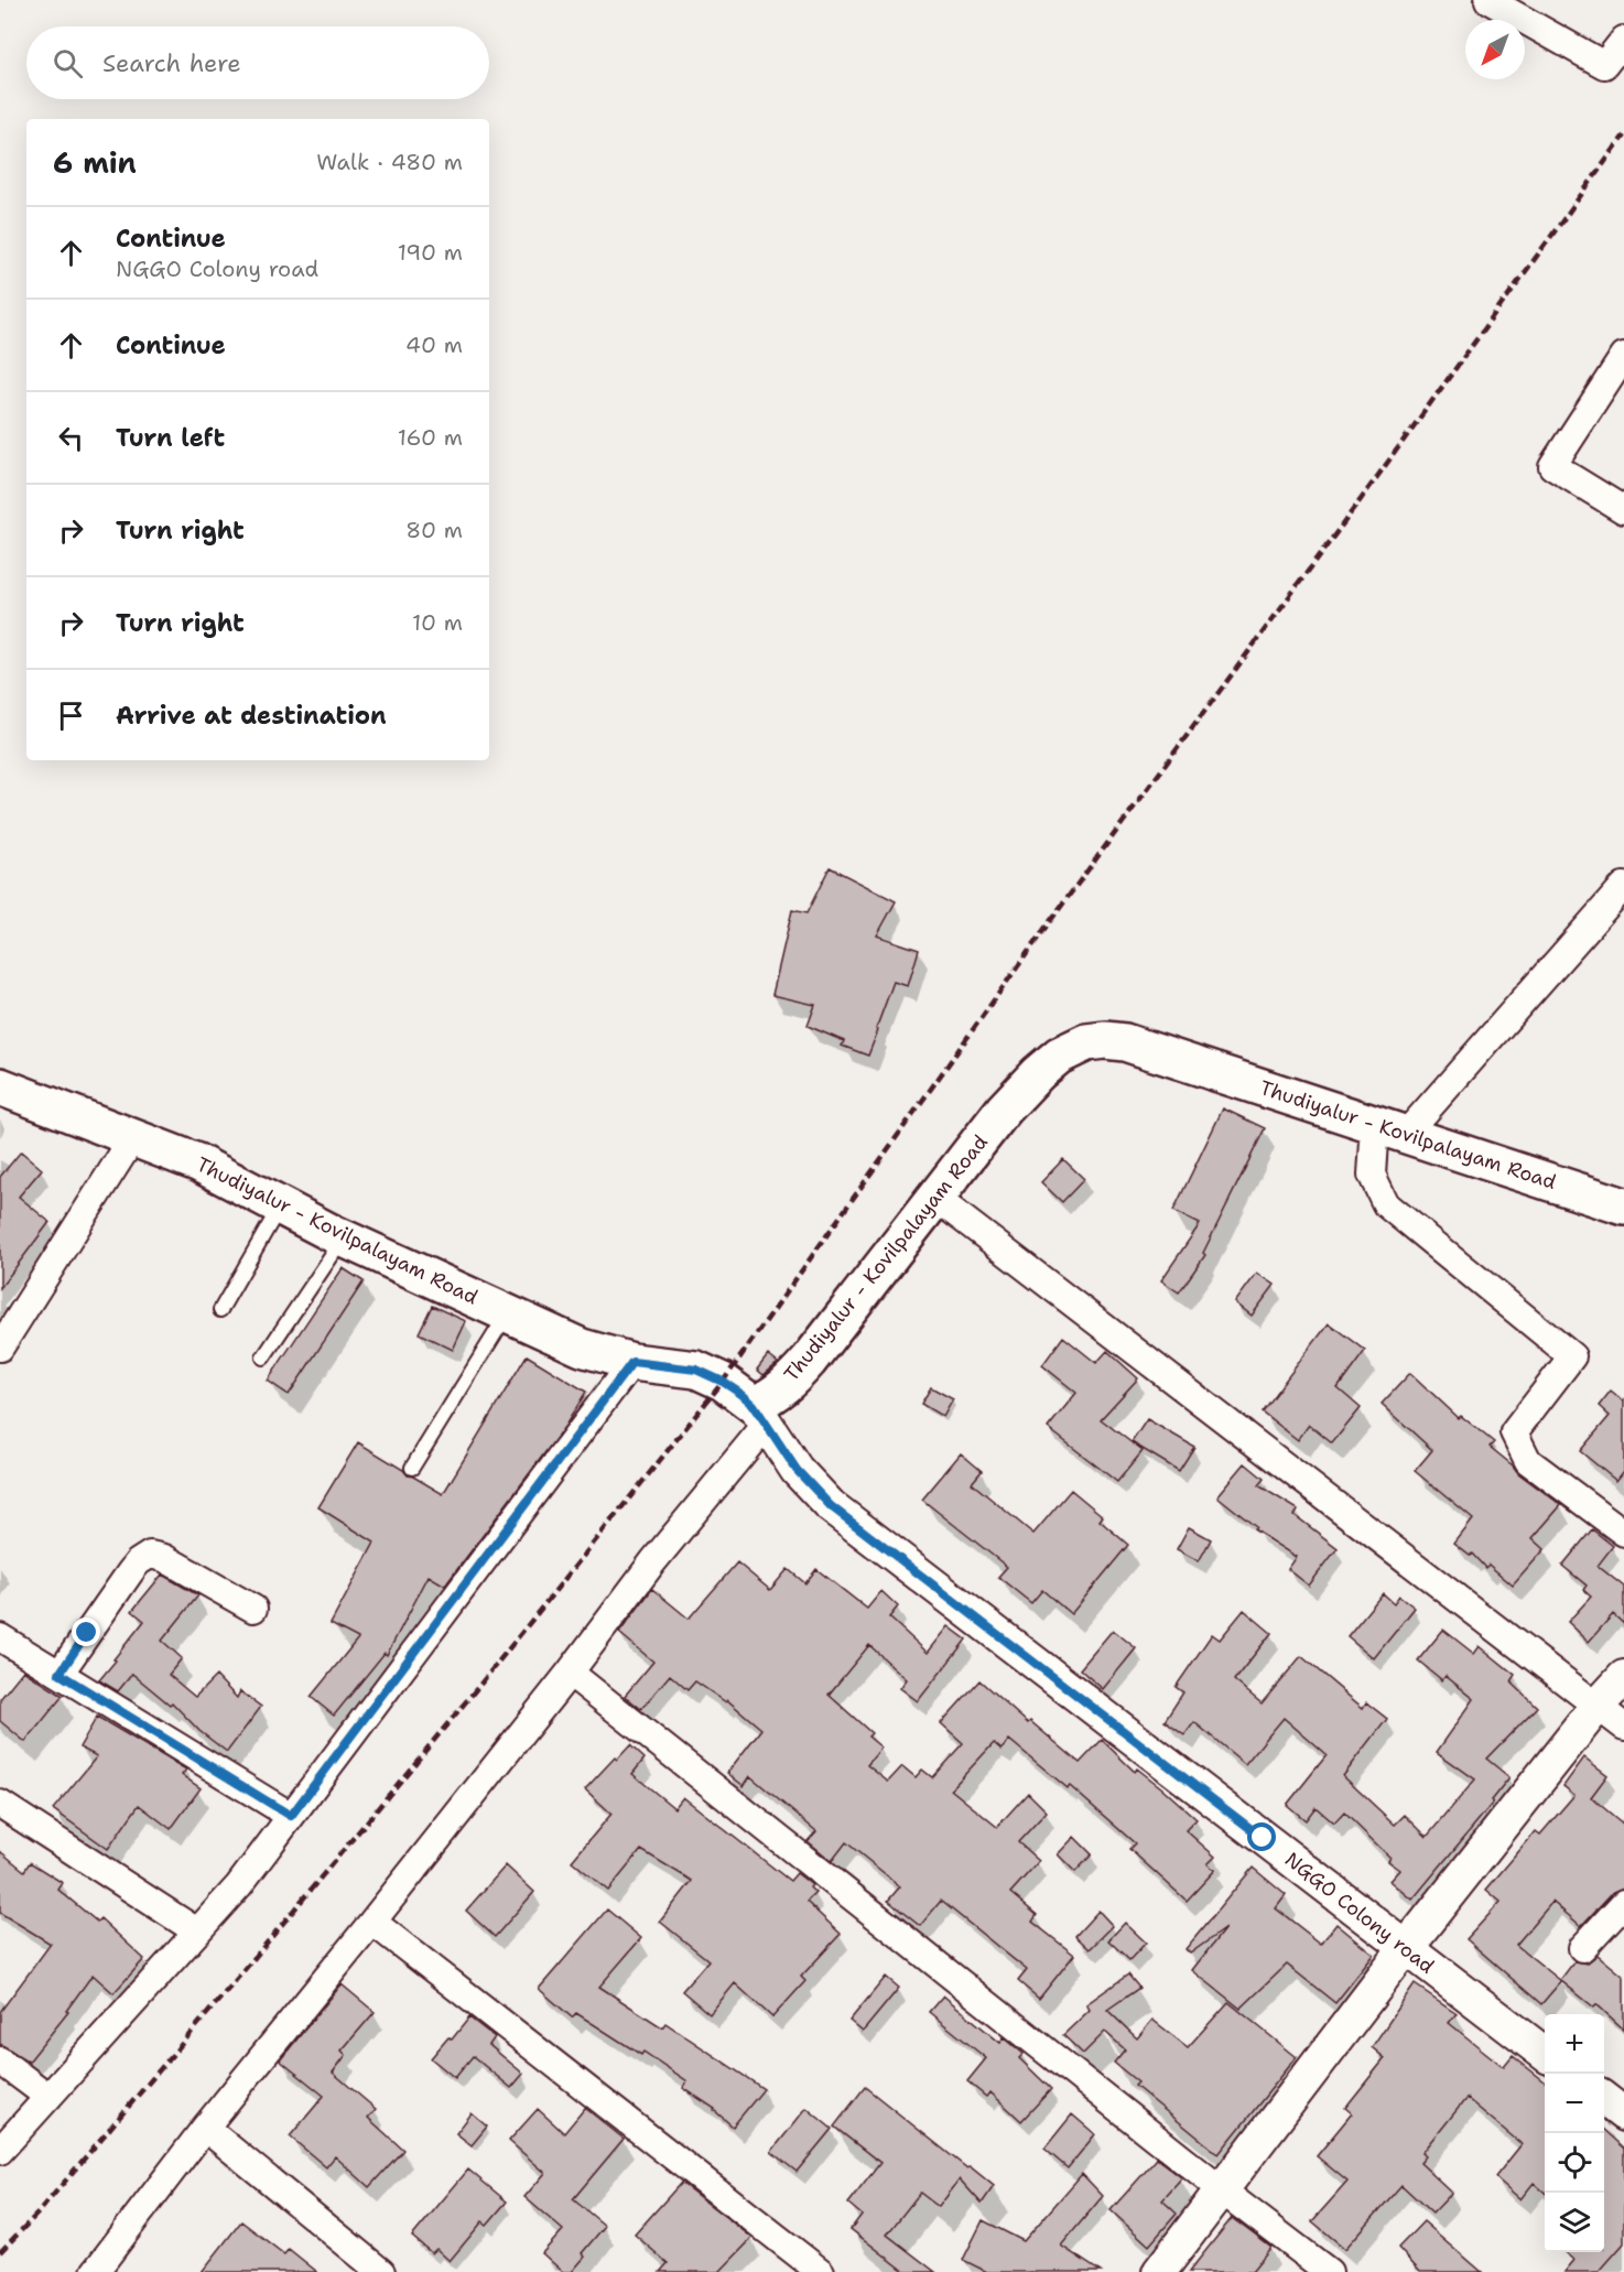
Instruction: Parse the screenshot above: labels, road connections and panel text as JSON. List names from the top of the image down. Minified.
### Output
{"streets":{"main road":["Thudiyalur - Kovilpalayam Road"],"street":["NGGO Colony road"]},"crossings":[["Thudiyalur - Kovilpalayam Road","NGGO Colony road"]],"north":"bottom left","page":{"search":"Search here","heading":["6 min","Walk · 480 m"],"list":[["Continue","NGGO Colony road","190 m"],["Continue","40 m"],["Turn left","160 m"],["Turn right","80 m"],["Turn right","10 m"],"Arrive at destination"],"map_buttons":["+","−"]}}
